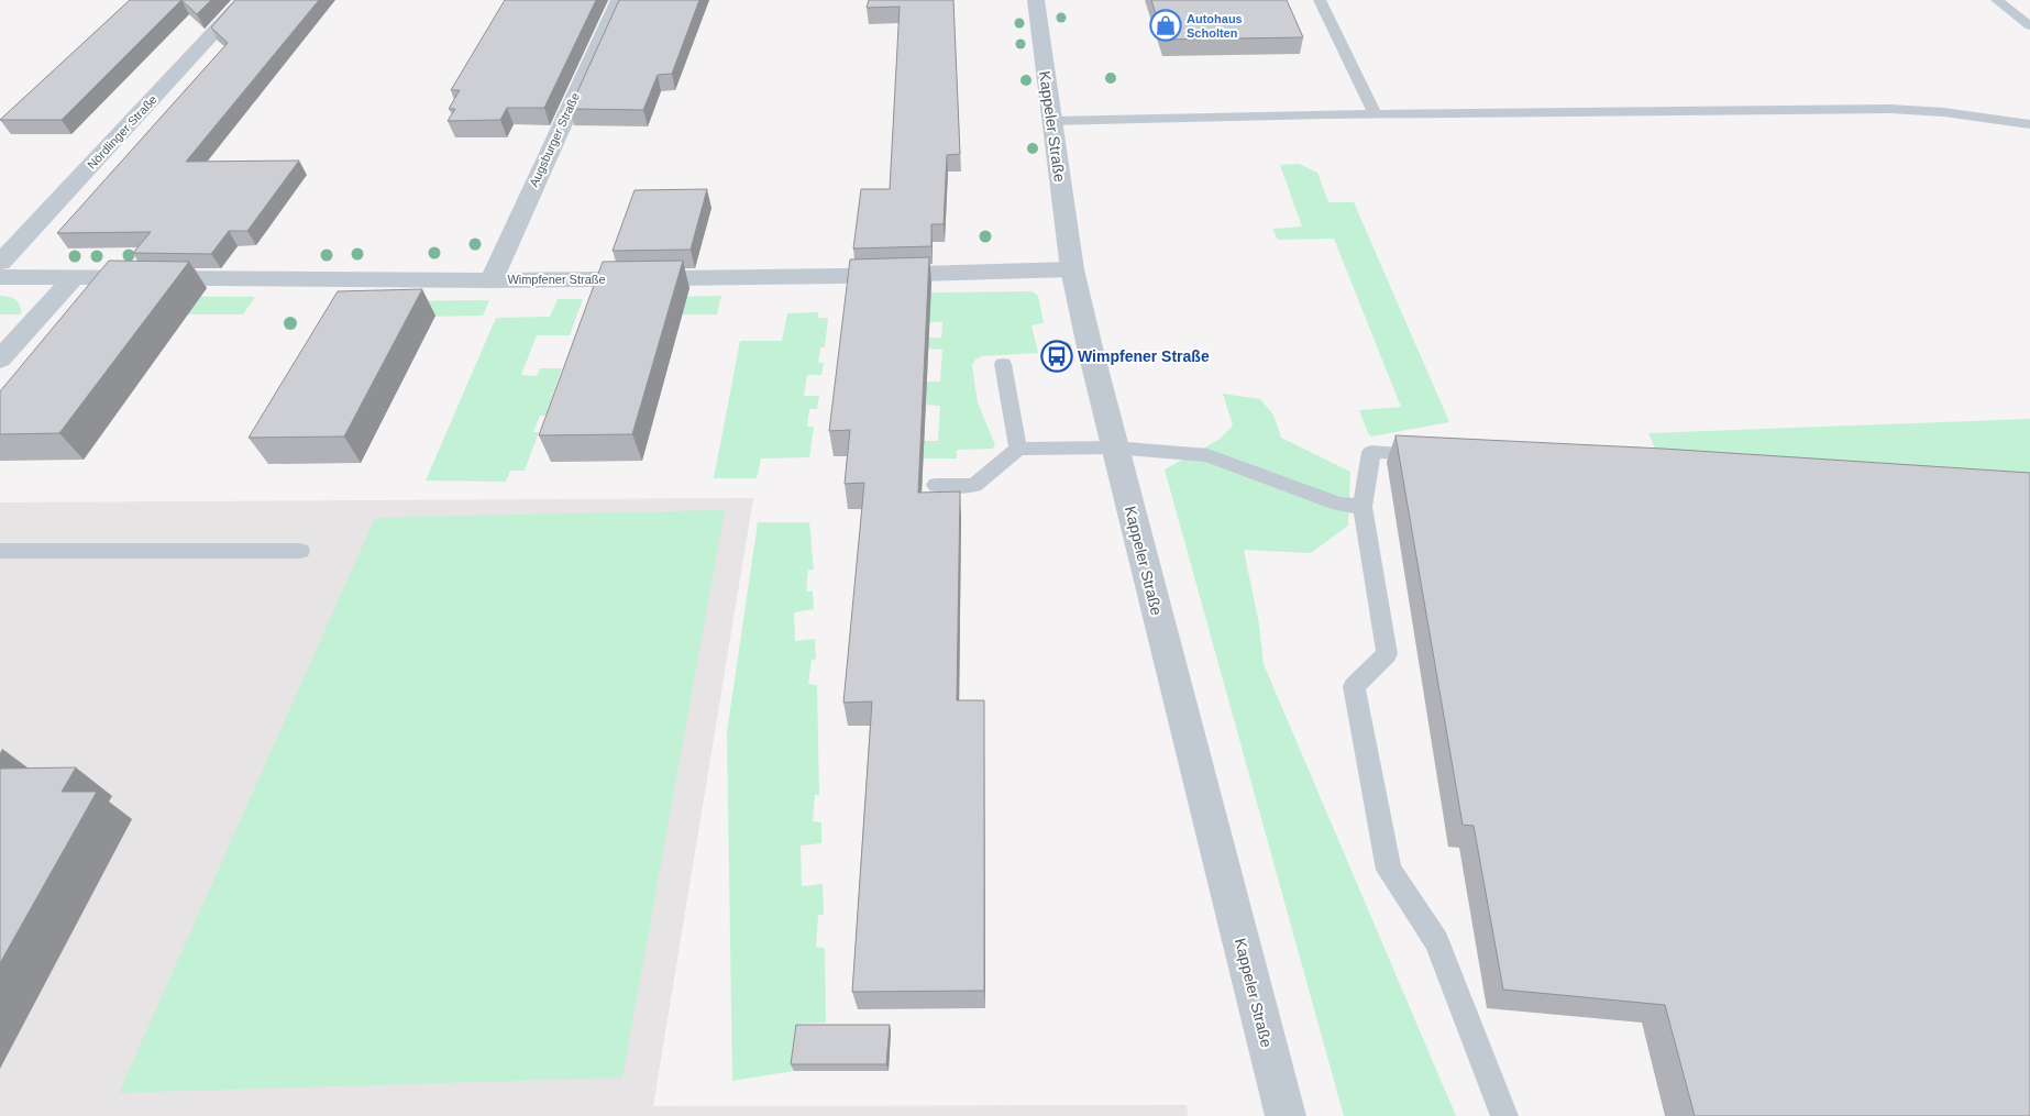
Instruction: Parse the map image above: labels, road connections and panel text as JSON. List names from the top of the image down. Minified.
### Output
{"streets":{"street":["Kappeler Straße","Nördlinger Straße","Augsburger Straße","Wimpfener Straße"]},"crossings":[["Kappeler Straße","Wimpfener Straße"],["Augsburger Straße","Wimpfener Straße"]],"places":{"shop":["Autohaus Scholten"],"bus stop":["Wimpfener Straße"]}}
